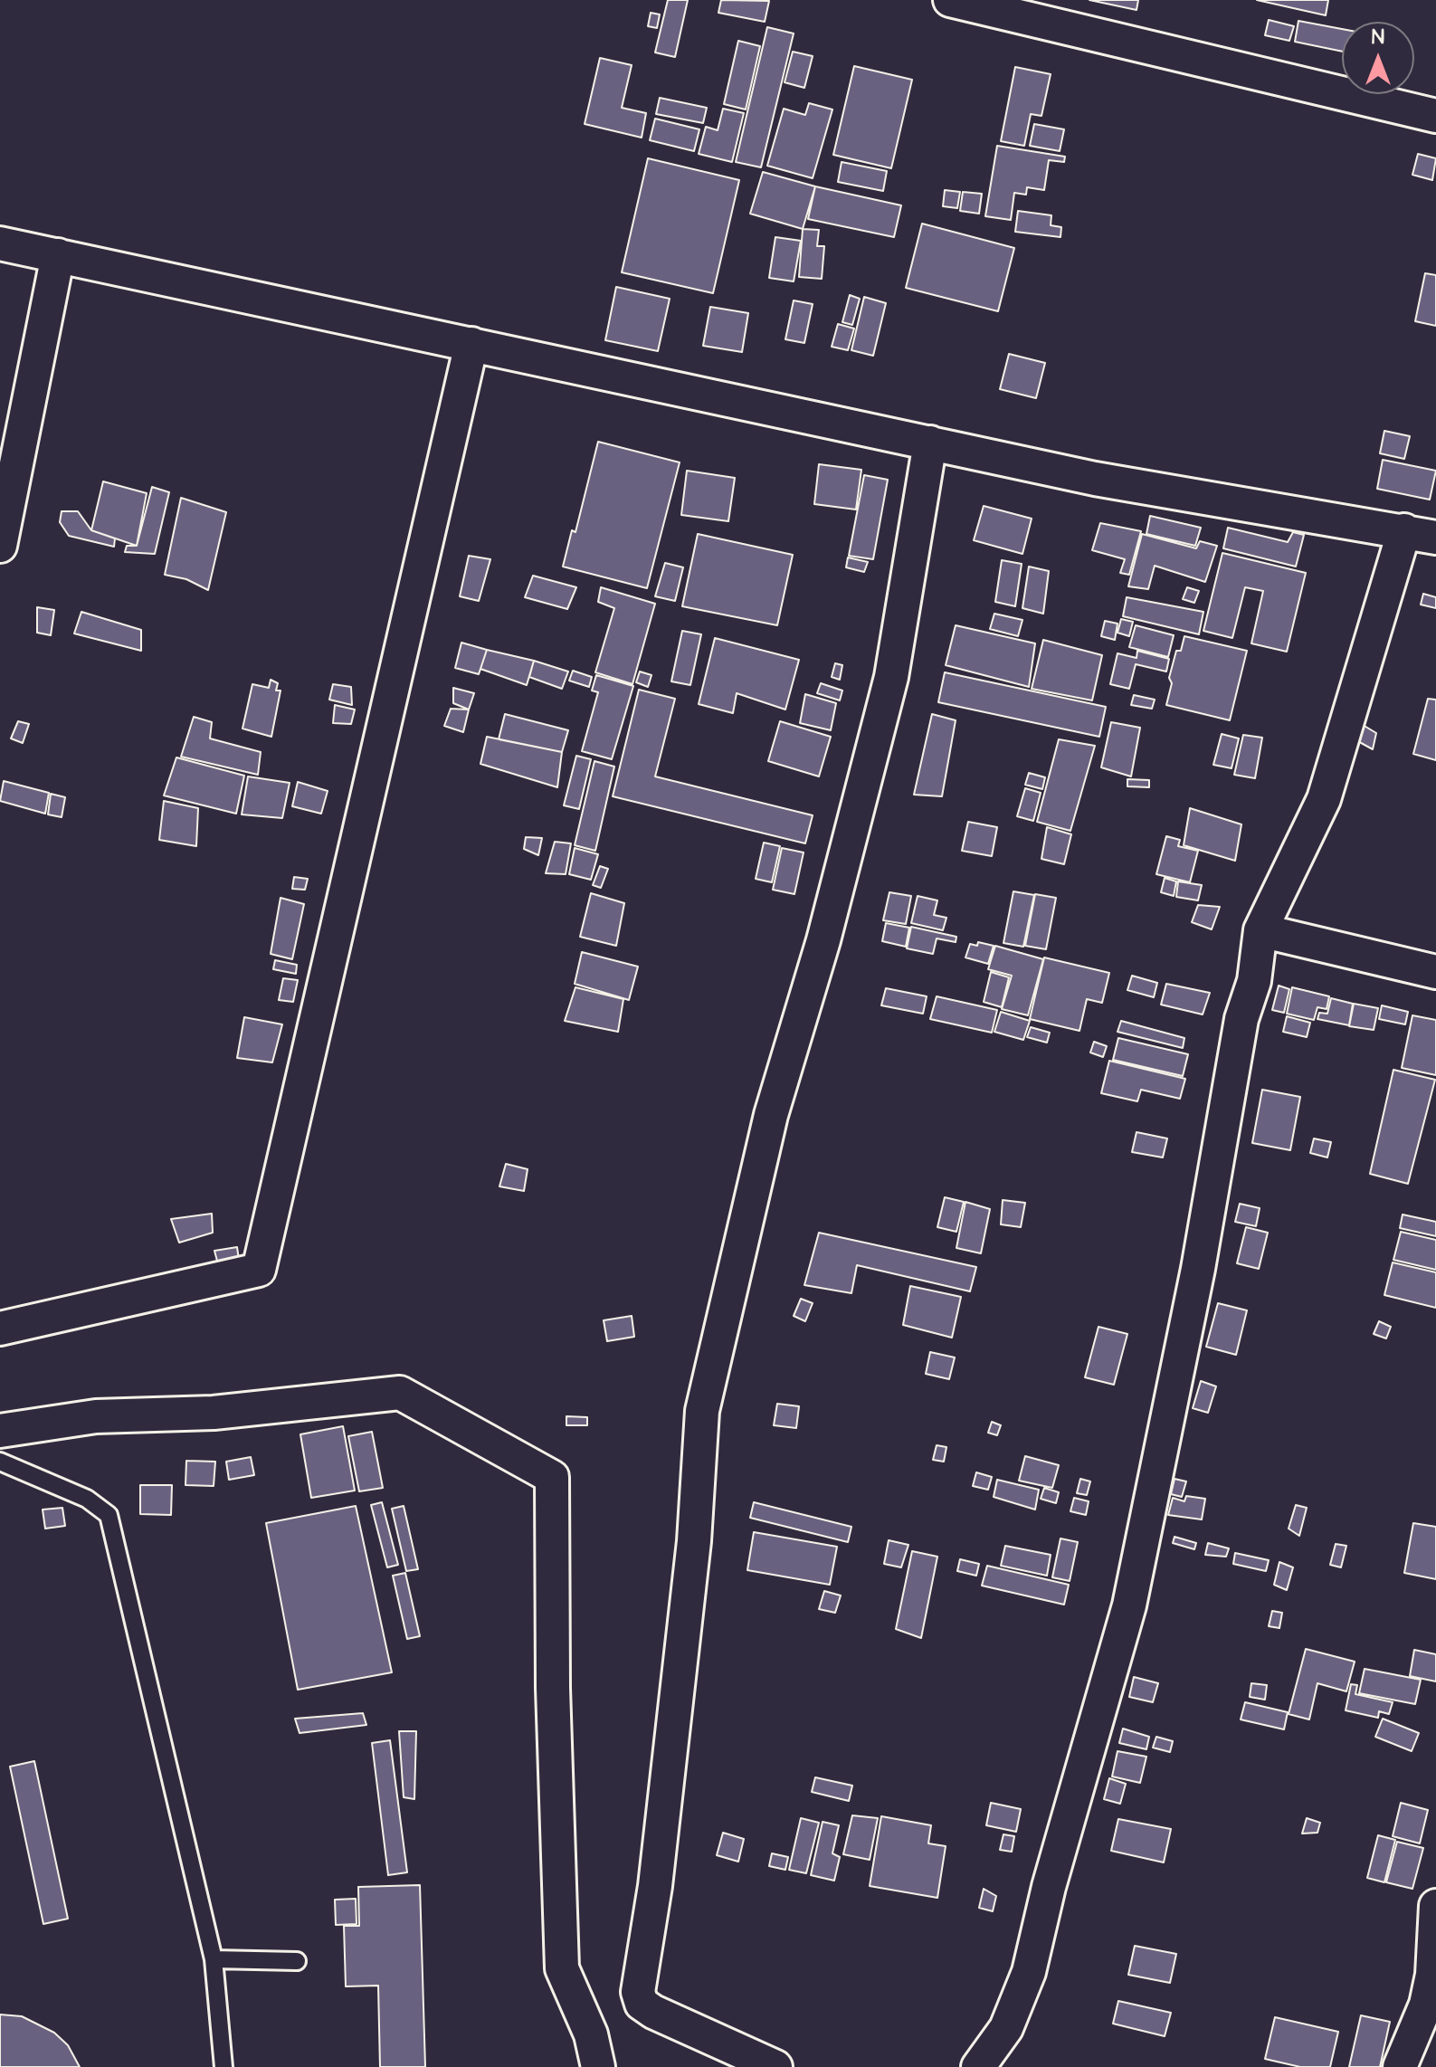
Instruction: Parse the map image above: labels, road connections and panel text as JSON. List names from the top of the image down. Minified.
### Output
{"north":"top"}
